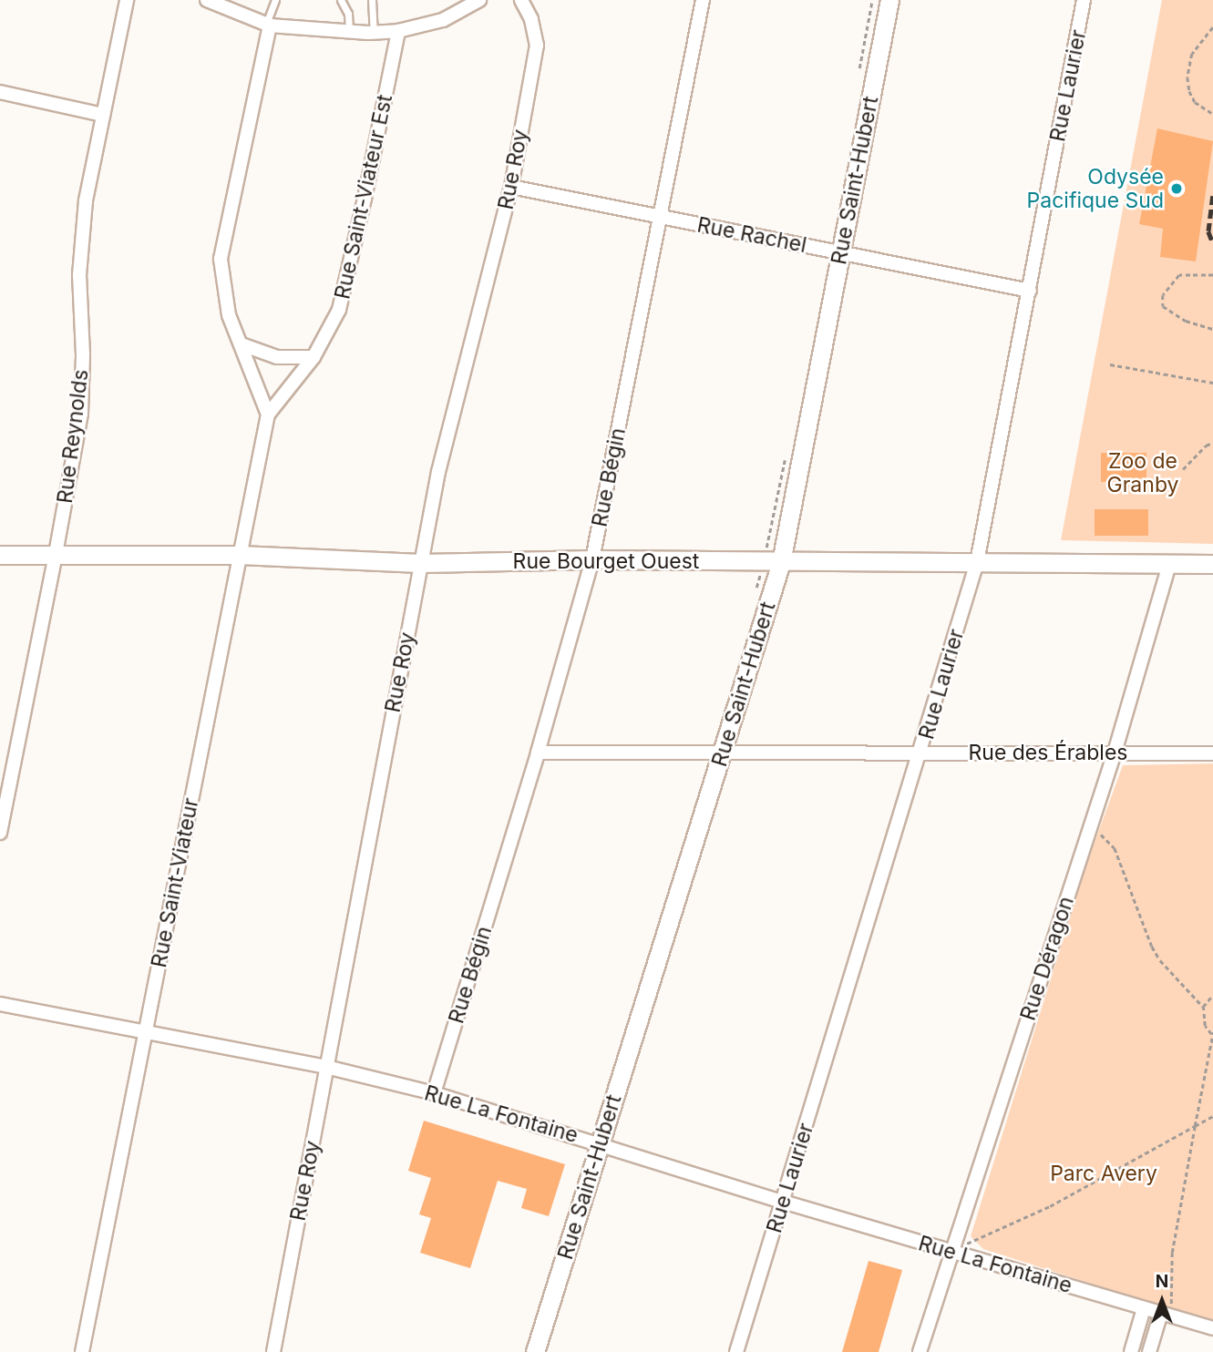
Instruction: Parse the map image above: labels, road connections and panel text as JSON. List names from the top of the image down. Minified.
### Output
{"streets":{"street":["Rue Laurier","Rue Roy","Rue Saint-Hubert","Rue Saint-Viateur Est","Rue Rachel","Rue Reynolds","Rue Bégin","Rue Bourget Ouest","Rue des Érables","Rue Saint-Viateur","Rue Déragon","Rue La Fontaine"]},"crossings":[["Rue Laurier","Rue Rachel"],["Rue Laurier","Rue Bourget Ouest"],["Rue Laurier","Rue des Érables"],["Rue Laurier","Rue La Fontaine"],["Rue Roy","Rue Rachel"],["Rue Roy","Rue Bourget Ouest"],["Rue Roy","Rue La Fontaine"],["Rue Saint-Hubert","Rue Rachel"],["Rue Saint-Hubert","Rue Bourget Ouest"],["Rue Saint-Hubert","Rue des Érables"],["Rue Saint-Hubert","Rue La Fontaine"],["Rue Saint-Viateur Est","Rue Saint-Viateur"],["Rue Rachel","Rue Bégin"],["Rue Reynolds","Rue Bourget Ouest"],["Rue Bégin","Rue Bourget Ouest"],["Rue Bégin","Rue des Érables"],["Rue Bégin","Rue La Fontaine"],["Rue Bourget Ouest","Rue Saint-Viateur"],["Rue Bourget Ouest","Rue Déragon"],["Rue des Érables","Rue Déragon"],["Rue Saint-Viateur","Rue La Fontaine"],["Rue Déragon","Rue La Fontaine"]],"parks":["Zoo de Granby","Parc Avery"],"places":["Odysée Pacifique Sud"],"north":"top"}
